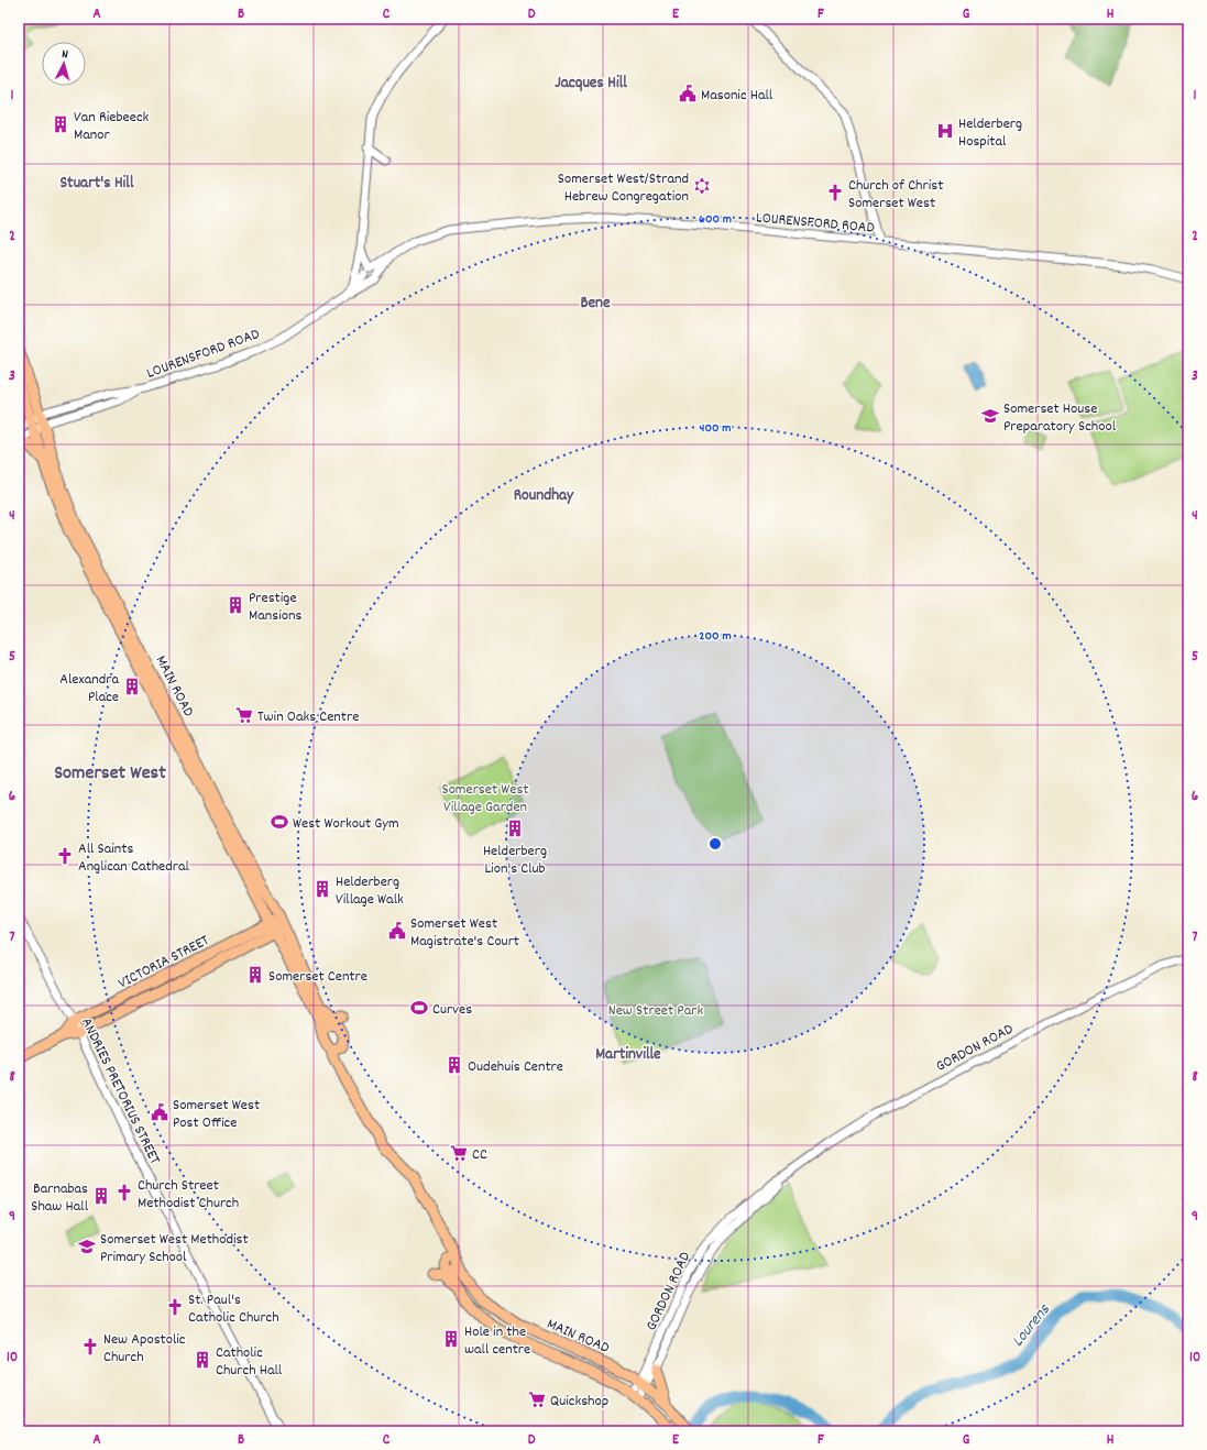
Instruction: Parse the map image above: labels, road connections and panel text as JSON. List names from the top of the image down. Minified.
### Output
{"streets":{"main road":["MAIN ROAD","VICTORIA STREET"],"street":["LOURENSFORD ROAD","GORDON ROAD","ANDRIES PRETORIUS STREET"]},"crossings":[["LOURENSFORD ROAD","MAIN ROAD"],["MAIN ROAD","VICTORIA STREET"],["MAIN ROAD","GORDON ROAD"],["VICTORIA STREET","ANDRIES PRETORIUS STREET"]],"districts":["Jacques Hill","Stuart's Hill","Bene","Roundhay","Somerset West","Martinville"],"water":["Lourens"],"parks":["Somerset West Village Garden","New Street Park"],"places":{"public building":["Masonic Hall","Somerset West Magistrate's Court","Somerset West Post Office"],"building":["Van Riebeeck Manor","Prestige Mansions","Alexandra Place","Helderberg Lion's Club","Helderberg Village Walk","Somerset Centre","Oudehuis Centre","Barnabas Shaw Hall","Hole in the wall centre","Catholic Church Hall"],"hospital":["Helderberg Hospital"],"synagogue":["Somerset West/Strand Hebrew Congregation"],"church":["Church of Christ Somerset West","All Saints Anglican Cathedral","Church Street Methodist Church","St. Paul's Catholic Church","New Apostolic Church"],"school or university":["Somerset House Preparatory School","Somerset West Methodist Primary School"],"supermarket":["Twin Oaks Centre","CC","Quickshop"],"sports":["West Workout Gym","Curves"]},"north":"top","grid":{"columns":["A","B","C","D","E","F","G","H"],"rows":["1","2","3","4","5","6","7","8","9","10"]},"rings":["600 m","400 m","200 m"]}
